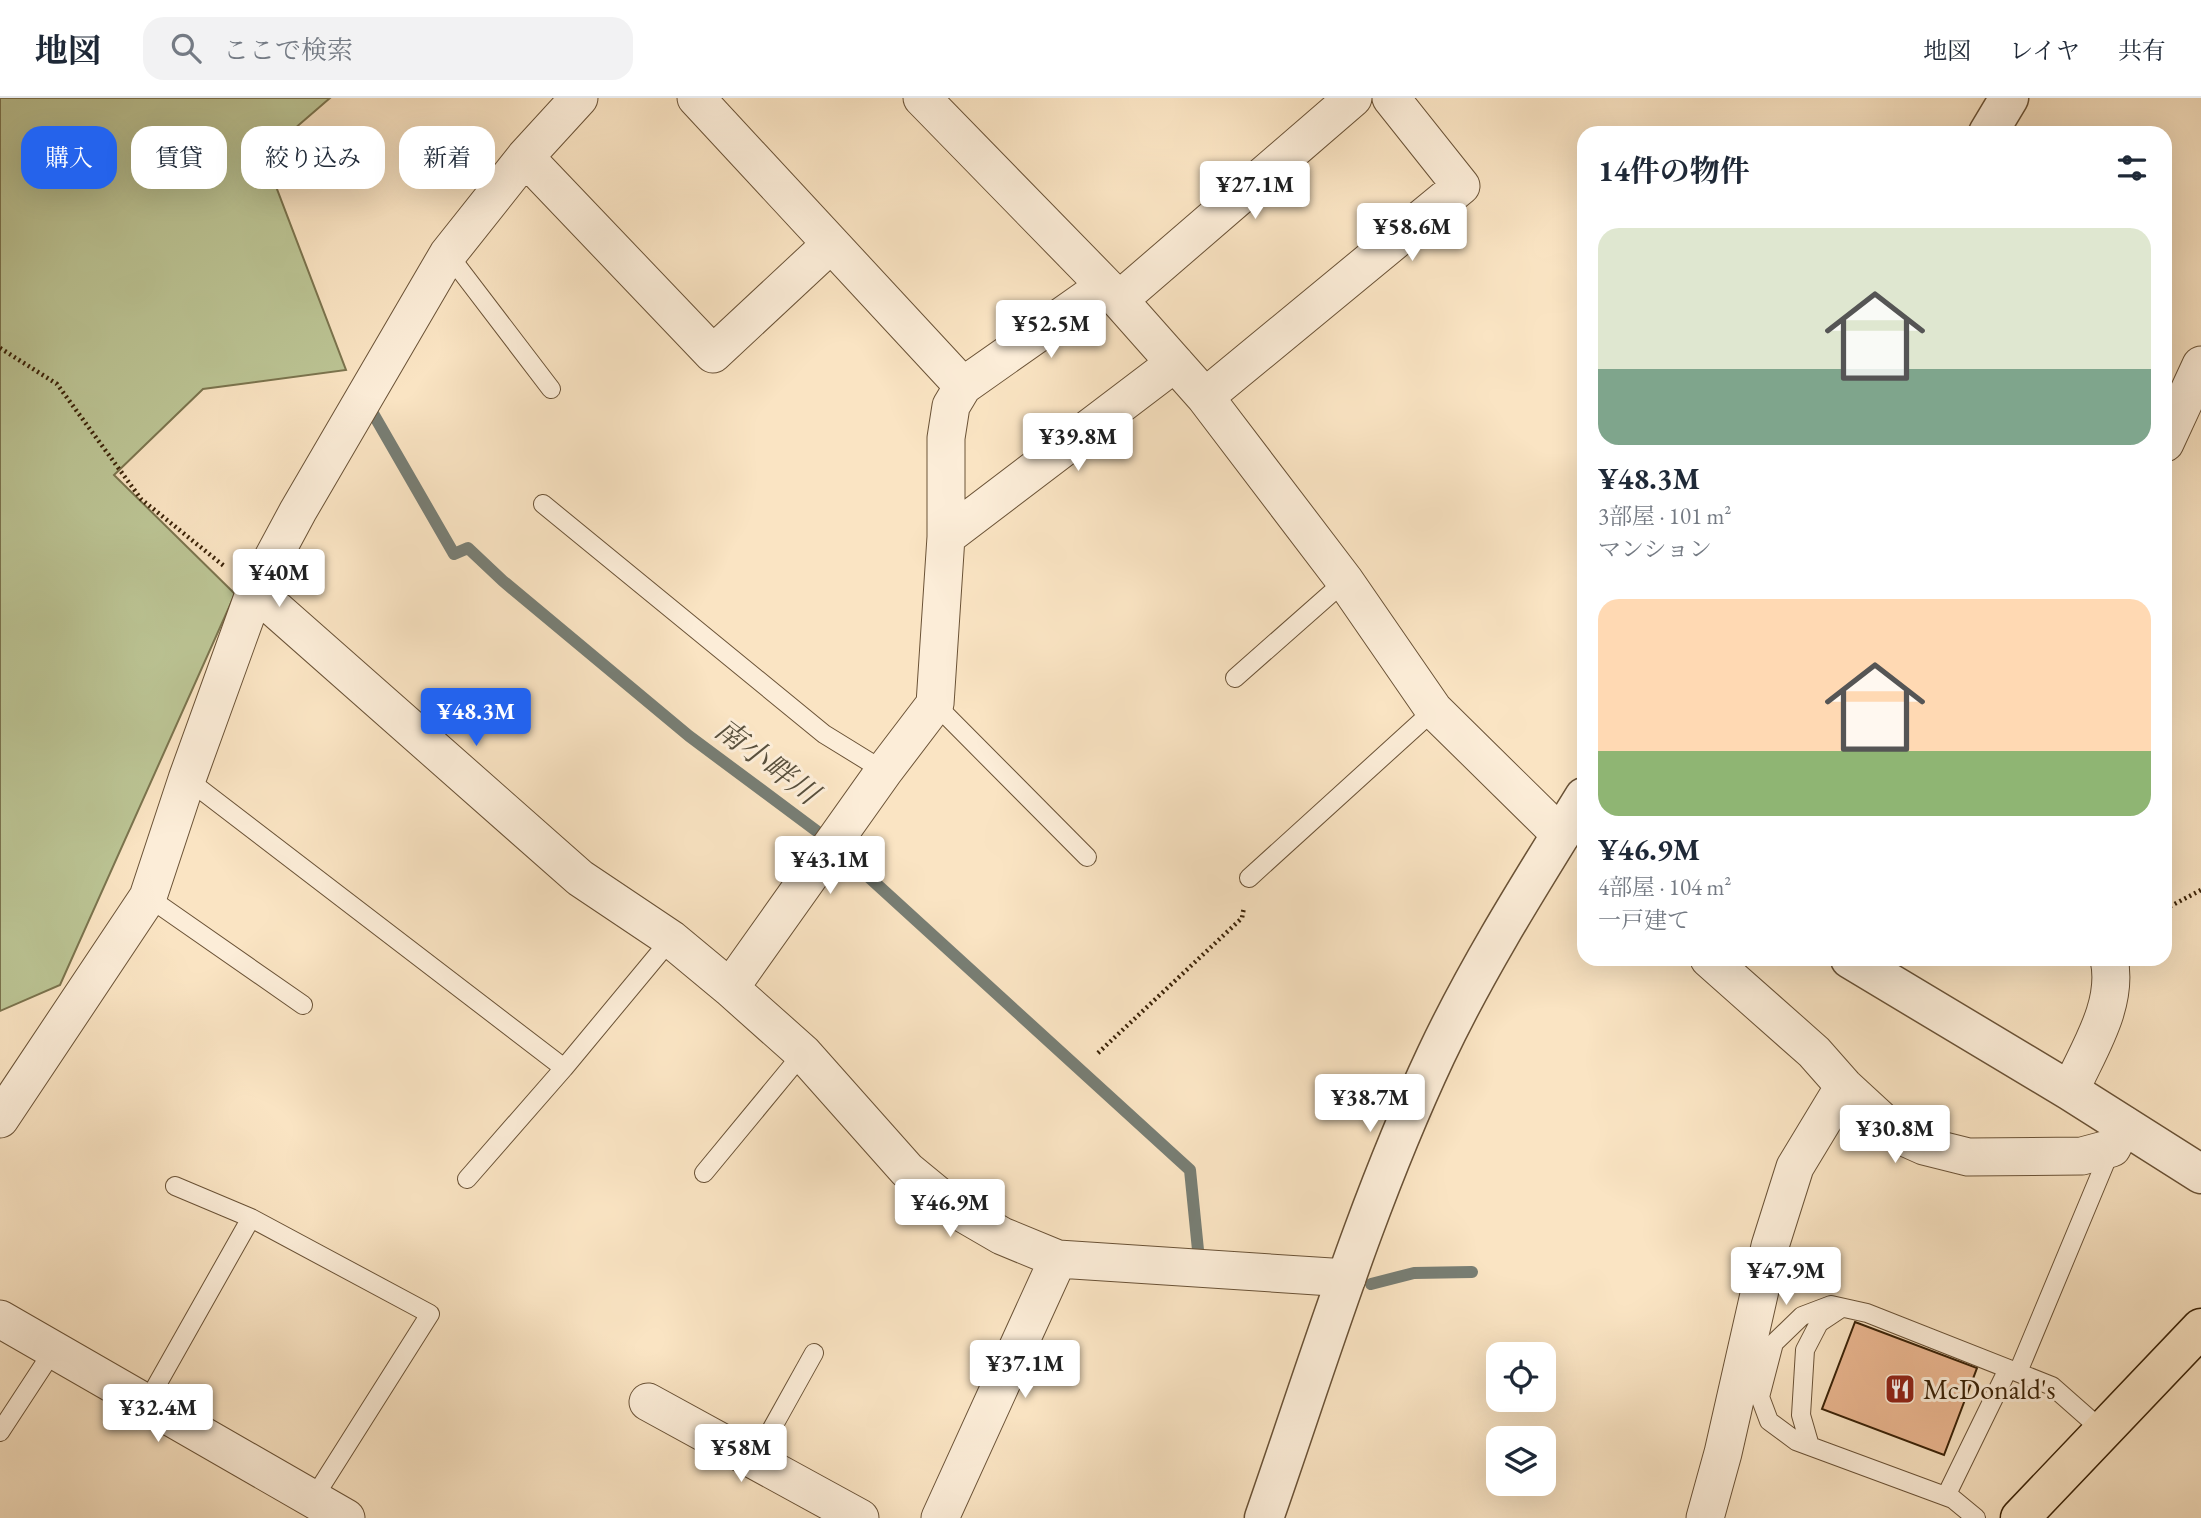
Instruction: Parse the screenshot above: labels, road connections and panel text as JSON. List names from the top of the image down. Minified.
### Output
{"water":["南小畔川"],"places":{"restaurant":["McDonald's"]},"page":{"header":"地図","search":"ここで検索","nav":["地図","レイヤ","共有"],"chip":["購入","賃貸","絞り込み","新着"],"heading":"14件の物件","price":["¥27.1M","¥58.6M","¥52.5M","¥39.8M","¥40M","¥48.3M","¥43.1M","¥38.7M","¥30.8M","¥46.9M","¥47.9M","¥37.1M","¥32.4M","¥58M"],"list":[{"name":"¥48.3M","note":"3部屋 · 101 m² · マンション"},{"name":"¥46.9M","note":"4部屋 · 104 m² · 一戸建て"}]}}
